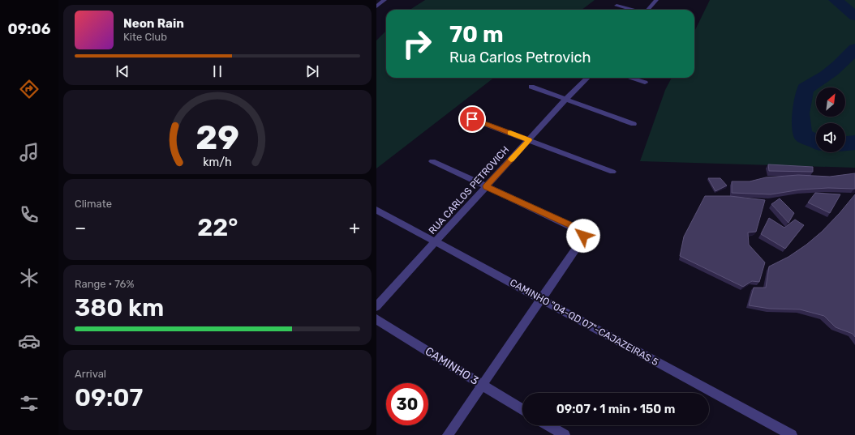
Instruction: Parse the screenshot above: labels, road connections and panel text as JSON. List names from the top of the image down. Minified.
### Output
{"streets":{"street":["RUA CARLOS PETROVICH","CAMINHO \"04-QD 07\"-CAJAZEIRAS 5","CAMINHO 3"]},"crossings":[["RUA CARLOS PETROVICH","CAMINHO \"04-QD 07\"-CAJAZEIRAS 5"]],"north":"top right","page":{"tabs":"09:06","turn":["70 m","Rua Carlos Petrovich"],"song":["Neon Rain","Kite Club"],"tile":["Climate",["Range · 76%","380 km"],["Arrival","09:07"]],"heat":["−","22°","+"],"limit":"30","trip":"09:07 · 1 min · 150 m","gauge":["29","km/h"]}}
